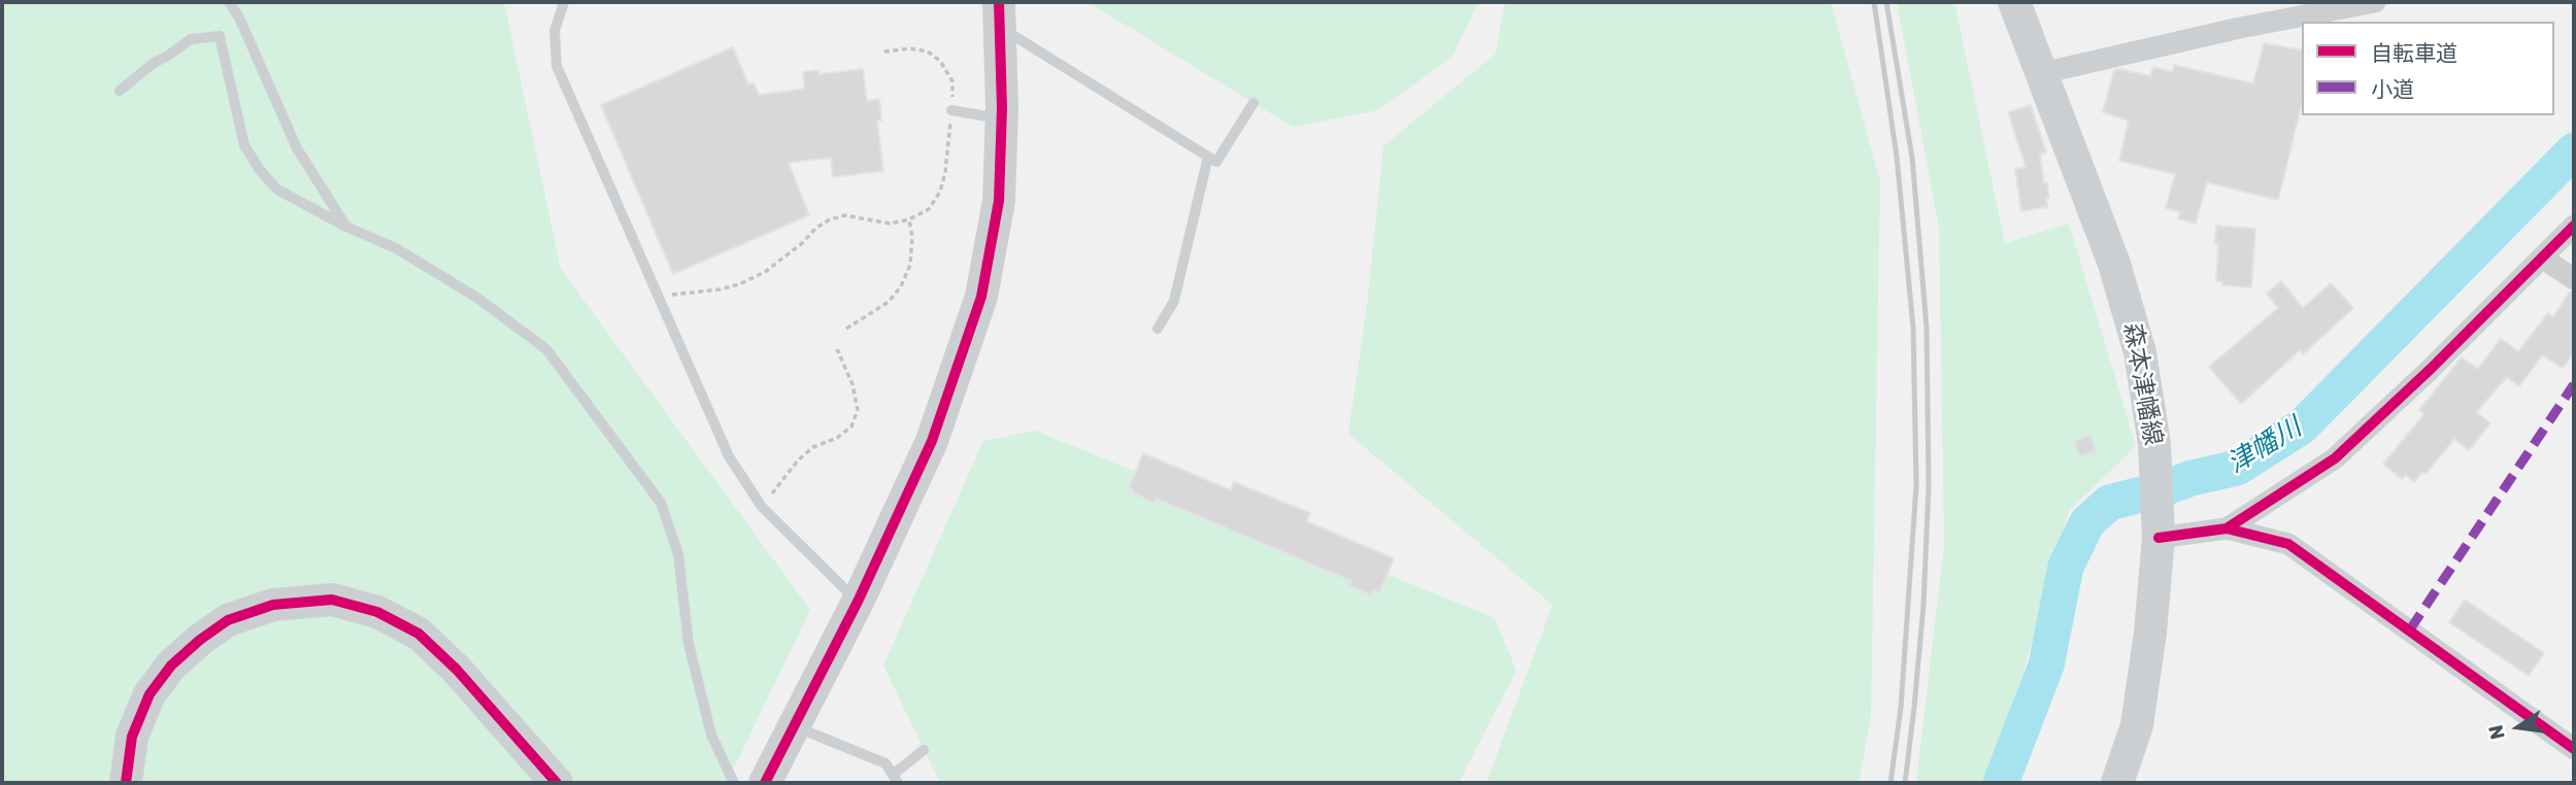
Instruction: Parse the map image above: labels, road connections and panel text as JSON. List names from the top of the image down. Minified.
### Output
{"streets":{"street":["森本津幡線"]},"water":["津幡川"],"legend":["自転車道","小道"],"north":"left"}
